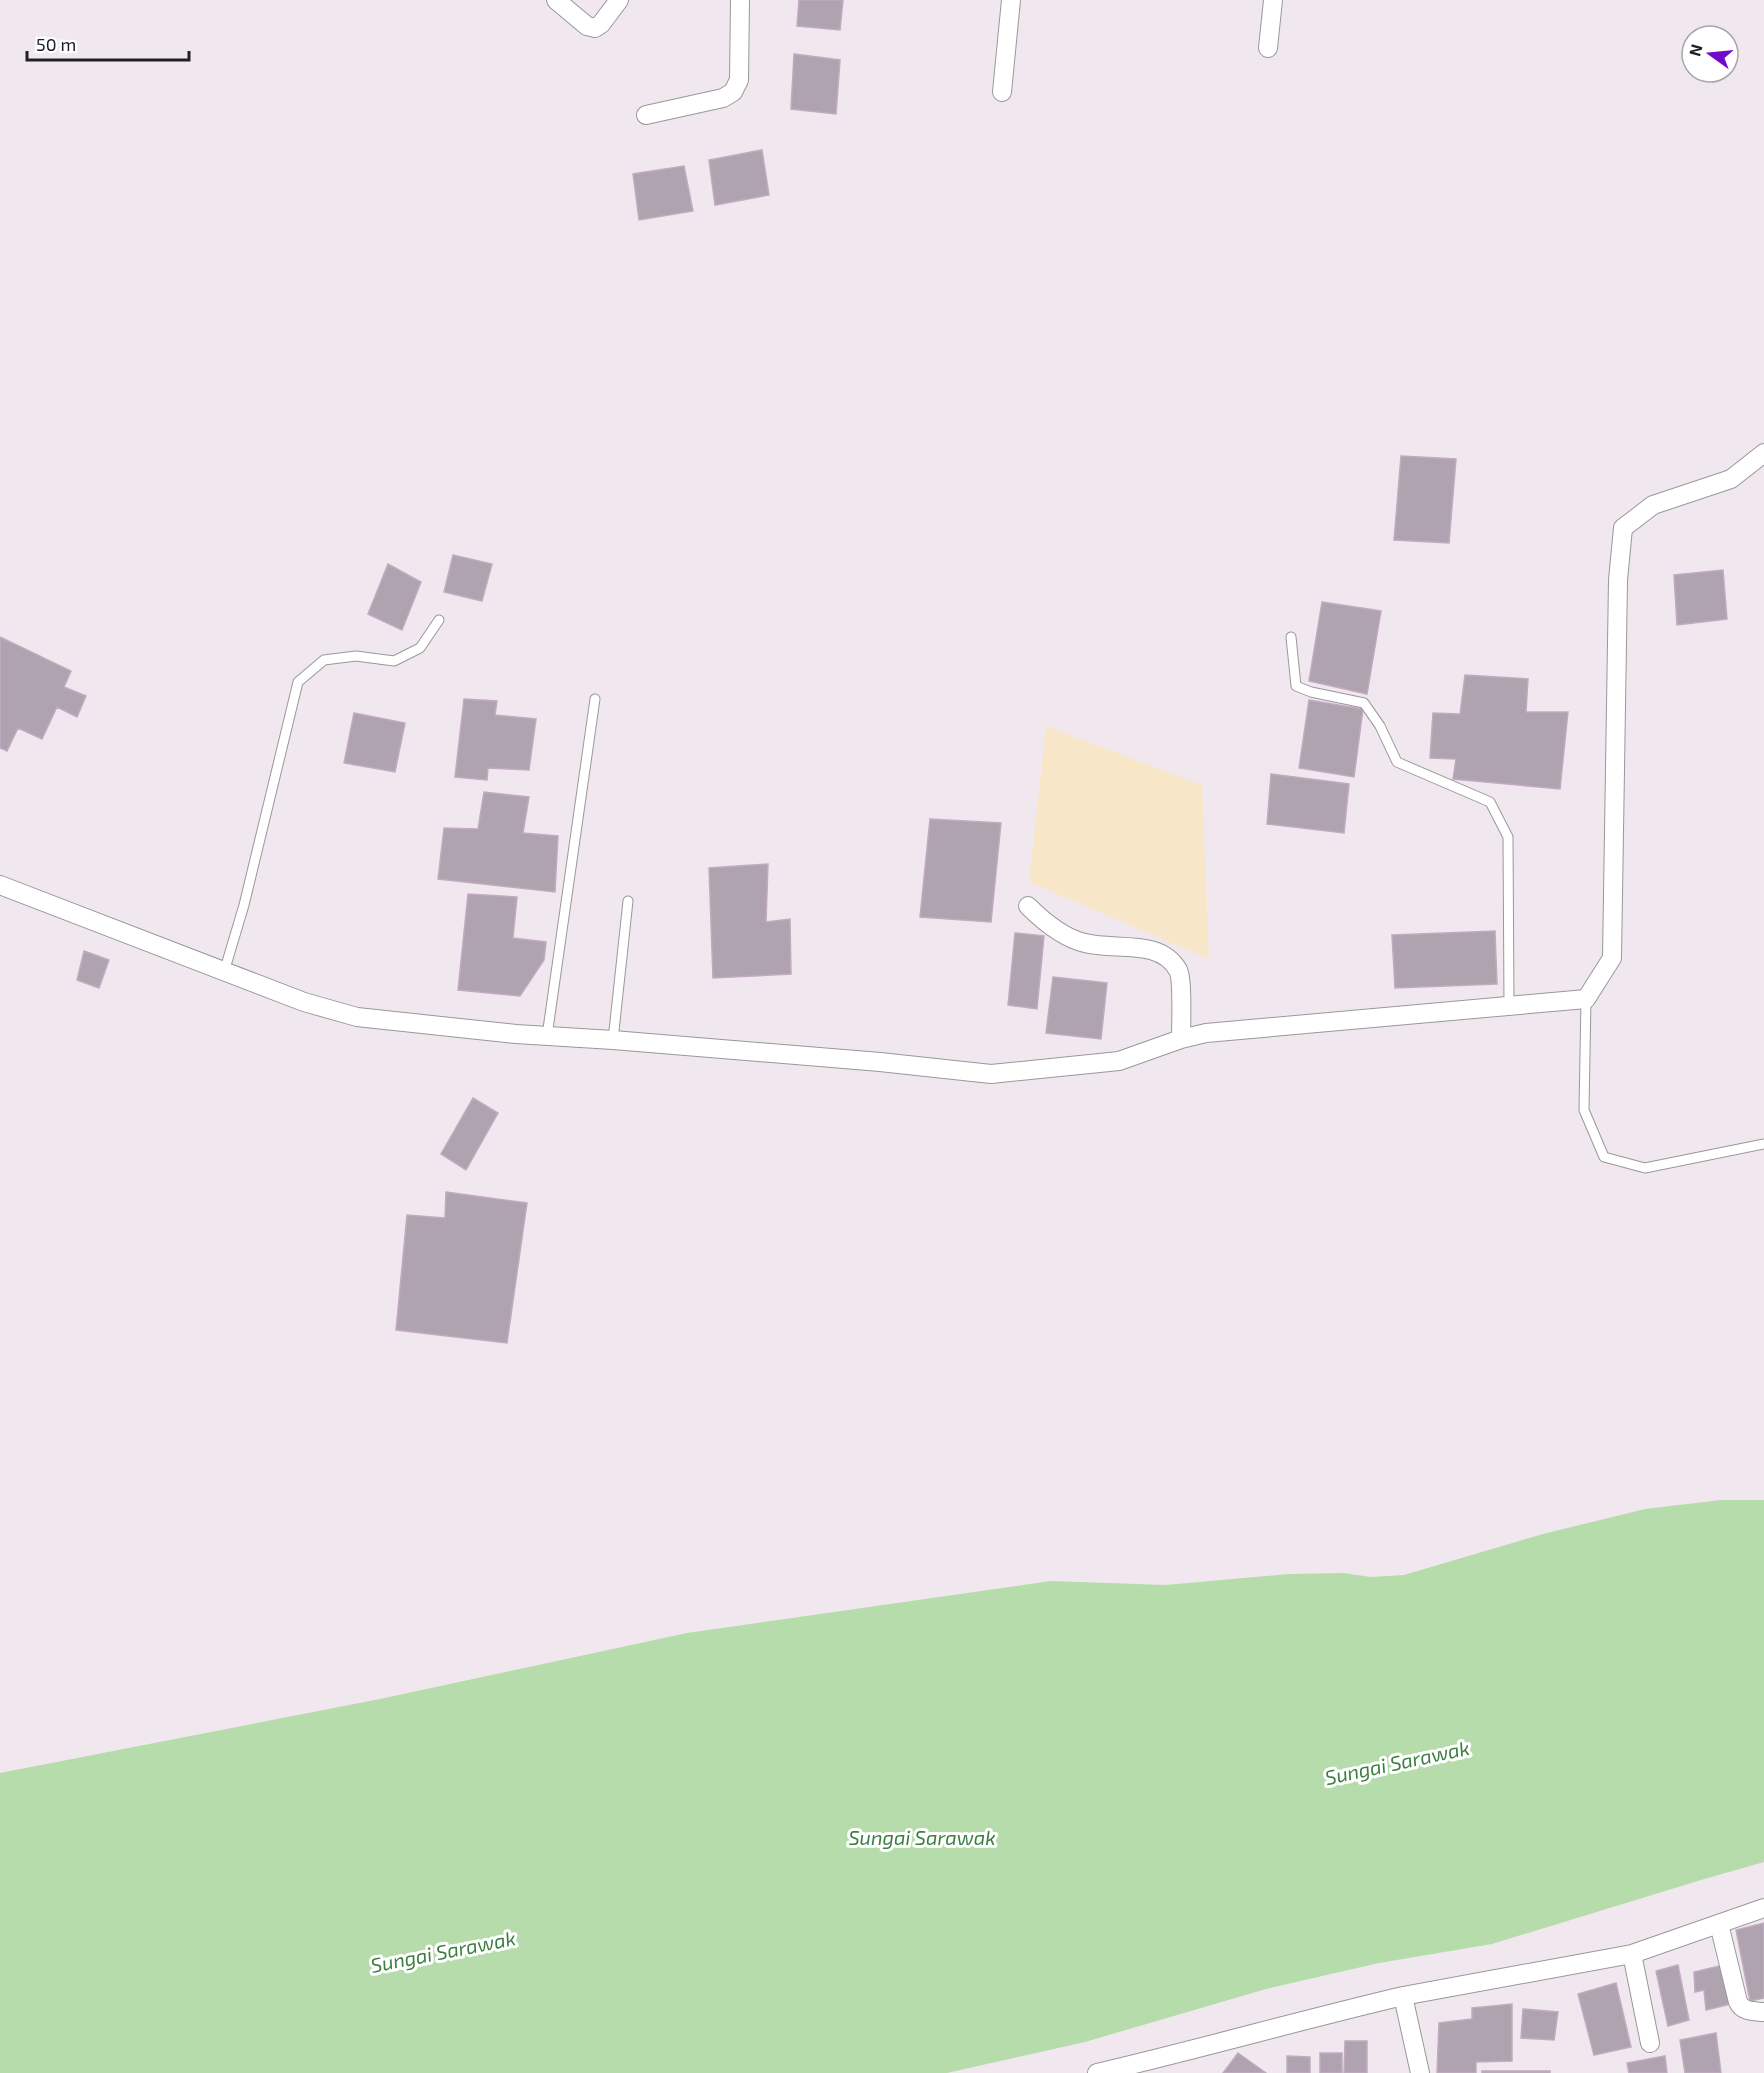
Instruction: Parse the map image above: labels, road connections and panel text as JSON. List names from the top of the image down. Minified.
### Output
{"water":["Sungai Sarawak"],"scale_bar":"50 m","north":"left"}
